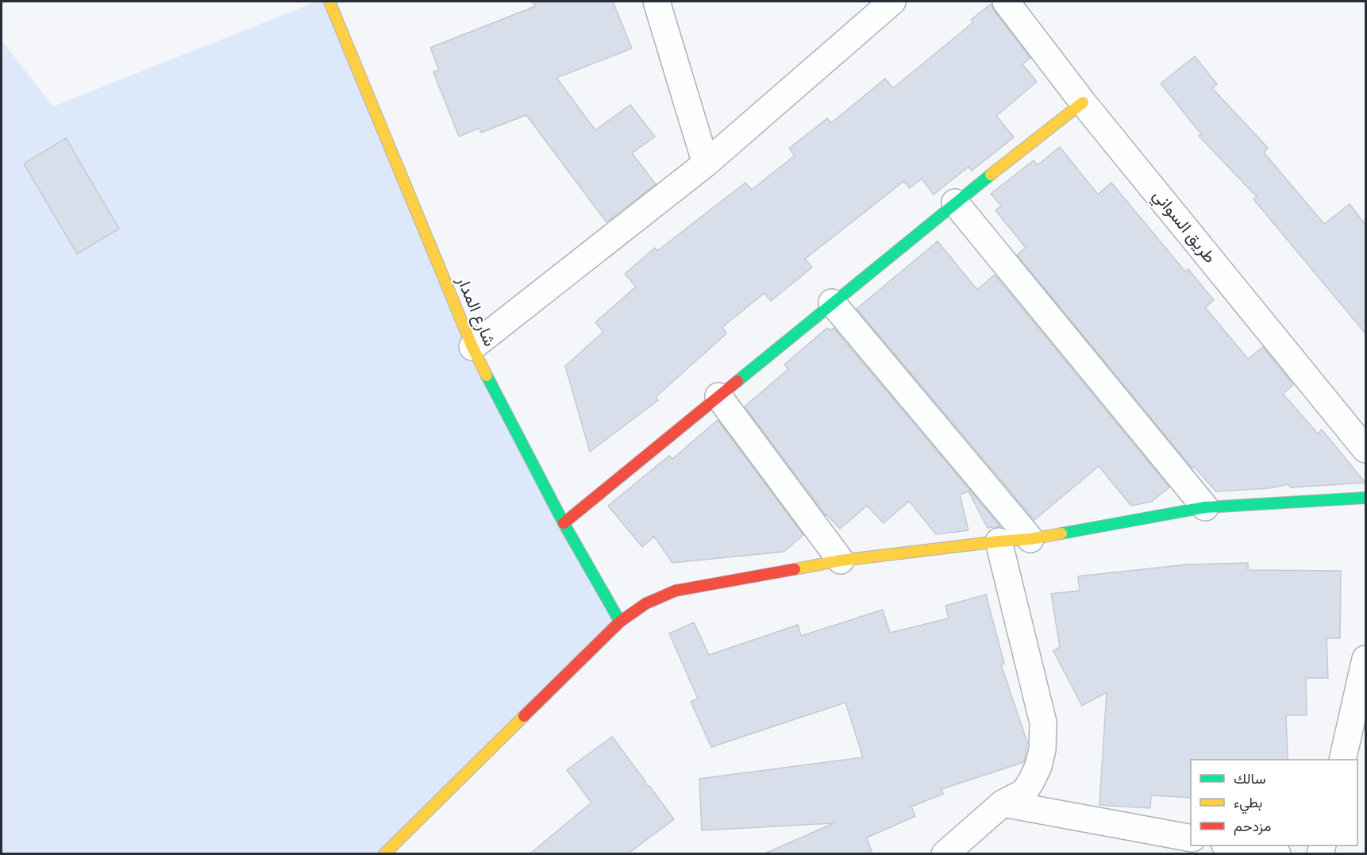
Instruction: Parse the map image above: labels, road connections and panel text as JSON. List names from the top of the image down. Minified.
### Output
{"streets":{"street":["طريق السواني","شارع المدار"]},"legend":["سالك","بطيء","مزدحم"]}
